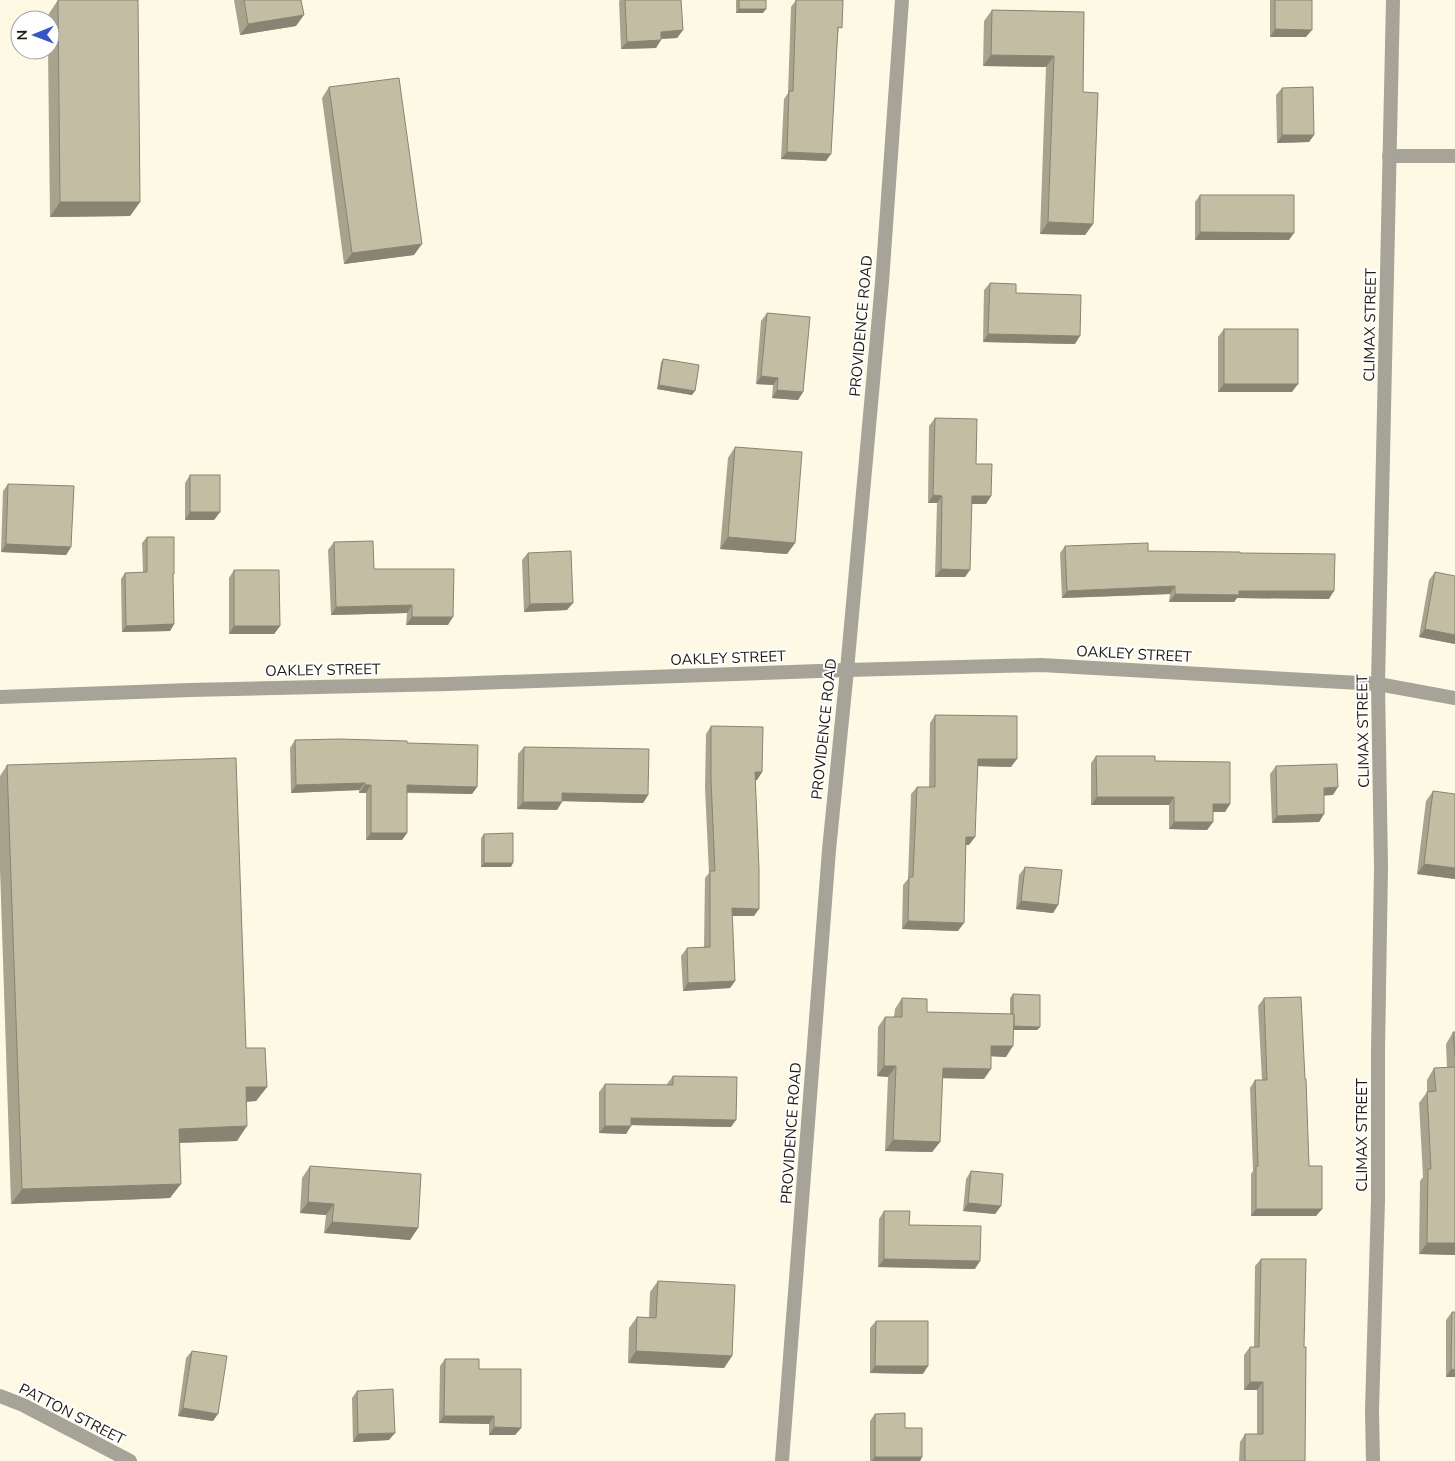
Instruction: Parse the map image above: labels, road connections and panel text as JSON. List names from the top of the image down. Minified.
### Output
{"streets":{"street":["CLIMAX STREET","PROVIDENCE ROAD","OAKLEY STREET","PATTON STREET"]},"crossings":[["CLIMAX STREET","OAKLEY STREET"],["PROVIDENCE ROAD","OAKLEY STREET"]],"north":"left"}
